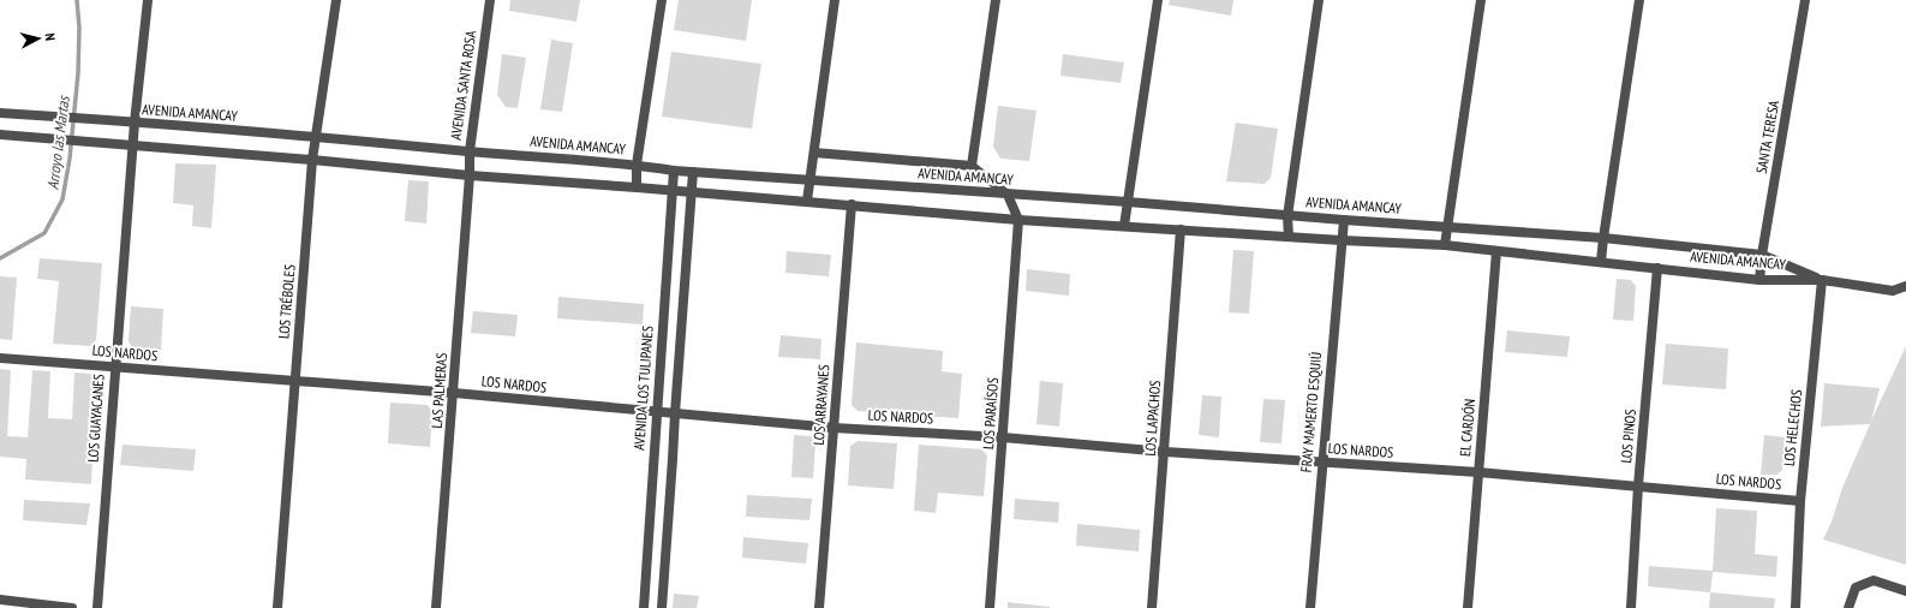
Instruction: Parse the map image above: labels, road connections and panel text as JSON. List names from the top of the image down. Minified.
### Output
{"streets":{"street":["AVENIDA SANTA ROSA","AVENIDA AMANCAY","SANTA TERESA","LOS TRÉBOLES","LOS NARDOS","AVENIDA LOS TULIPANES","LAS PALMERAS","LOS ARRAYANES","FRAY MAMERTO ESQUIÚ","LOS PARAÍSOS","LOS GUAYACANES","LOS LAPACHOS","EL CARDÓN","LOS HELECHOS","LOS PINOS"]},"crossings":[["AVENIDA SANTA ROSA","AVENIDA AMANCAY"],["AVENIDA SANTA ROSA","LAS PALMERAS"],["AVENIDA AMANCAY","SANTA TERESA"],["AVENIDA AMANCAY","LOS TRÉBOLES"],["AVENIDA AMANCAY","AVENIDA LOS TULIPANES"],["AVENIDA AMANCAY","LAS PALMERAS"],["AVENIDA AMANCAY","LOS ARRAYANES"],["AVENIDA AMANCAY","FRAY MAMERTO ESQUIÚ"],["AVENIDA AMANCAY","LOS PARAÍSOS"],["AVENIDA AMANCAY","LOS GUAYACANES"],["AVENIDA AMANCAY","LOS LAPACHOS"],["AVENIDA AMANCAY","EL CARDÓN"],["AVENIDA AMANCAY","LOS HELECHOS"],["AVENIDA AMANCAY","LOS PINOS"],["LOS TRÉBOLES","LOS NARDOS"],["LOS NARDOS","AVENIDA LOS TULIPANES"],["LOS NARDOS","LAS PALMERAS"],["LOS NARDOS","LOS ARRAYANES"],["LOS NARDOS","FRAY MAMERTO ESQUIÚ"],["LOS NARDOS","LOS PARAÍSOS"],["LOS NARDOS","LOS GUAYACANES"],["LOS NARDOS","LOS LAPACHOS"],["LOS NARDOS","EL CARDÓN"],["LOS NARDOS","LOS HELECHOS"],["LOS NARDOS","LOS PINOS"]],"water":["Arroyo las Martas"],"north":"right"}
